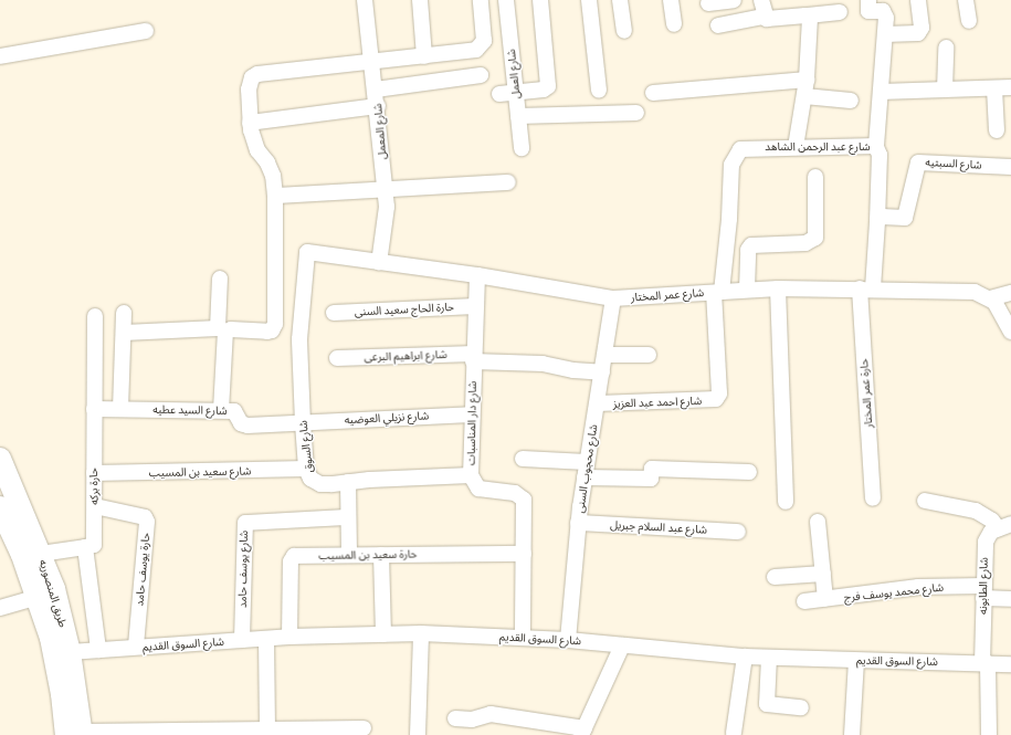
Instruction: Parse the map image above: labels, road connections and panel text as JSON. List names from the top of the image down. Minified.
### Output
{"streets":{"main road":["طريق المنصوريه"],"street":["شارع العمل","شارع المعمل","شارع عبد الرحمن الشاهد","شارع السبتيه","شارع عمر المختار","حارة الحاج سعيد السنى","شارع ابراهيم البرعى","حارة عمر المختار","شارع احمد عبد العزيز","شارع السيد عطيه","شارع نزيلي العوضيه","شارع دار المناسبات","شارع السوق","شارع محجوب السنى","شارع سعيد بن المسيب","حارة بركه","شارع عبد السلام جبريل","حارة سعيد بن المسيب","حارة يوسف حامد","شارع يوسف حامد","شارع الطابونه","شارع محمد يوسف فرج","شارع السوق القديم"]},"crossings":[["شارع المعمل","شارع عمر المختار"],["شارع عبد الرحمن الشاهد","شارع عمر المختار"],["شارع عبد الرحمن الشاهد","شارع احمد عبد العزيز"],["شارع عمر المختار","حارة عمر المختار"],["شارع عمر المختار","شارع احمد عبد العزيز"],["شارع عمر المختار","شارع دار المناسبات"],["شارع عمر المختار","شارع السوق"],["شارع عمر المختار","شارع محجوب السنى"],["حارة الحاج سعيد السنى","شارع دار المناسبات"],["شارع ابراهيم البرعى","شارع دار المناسبات"],["شارع ابراهيم البرعى","شارع محجوب السنى"],["شارع احمد عبد العزيز","شارع محجوب السنى"],["شارع السيد عطيه","شارع نزيلي العوضيه"],["شارع السيد عطيه","شارع السوق"],["شارع السيد عطيه","حارة بركه"],["شارع نزيلي العوضيه","شارع دار المناسبات"],["شارع نزيلي العوضيه","شارع السوق"],["شارع دار المناسبات","شارع السوق"],["شارع دار المناسبات","حارة سعيد بن المسيب"],["شارع دار المناسبات","شارع السوق القديم"],["شارع السوق","شارع سعيد بن المسيب"],["شارع محجوب السنى","شارع عبد السلام جبريل"],["شارع محجوب السنى","شارع السوق القديم"],["شارع سعيد بن المسيب","حارة بركه"],["حارة بركه","حارة يوسف حامد"],["حارة سعيد بن المسيب","شارع السوق القديم"],["حارة يوسف حامد","شارع السوق القديم"],["شارع يوسف حامد","شارع السوق القديم"],["شارع الطابونه","شارع محمد يوسف فرج"],["شارع الطابونه","شارع السوق القديم"],["طريق المنصوريه","شارع السوق القديم"]]}
